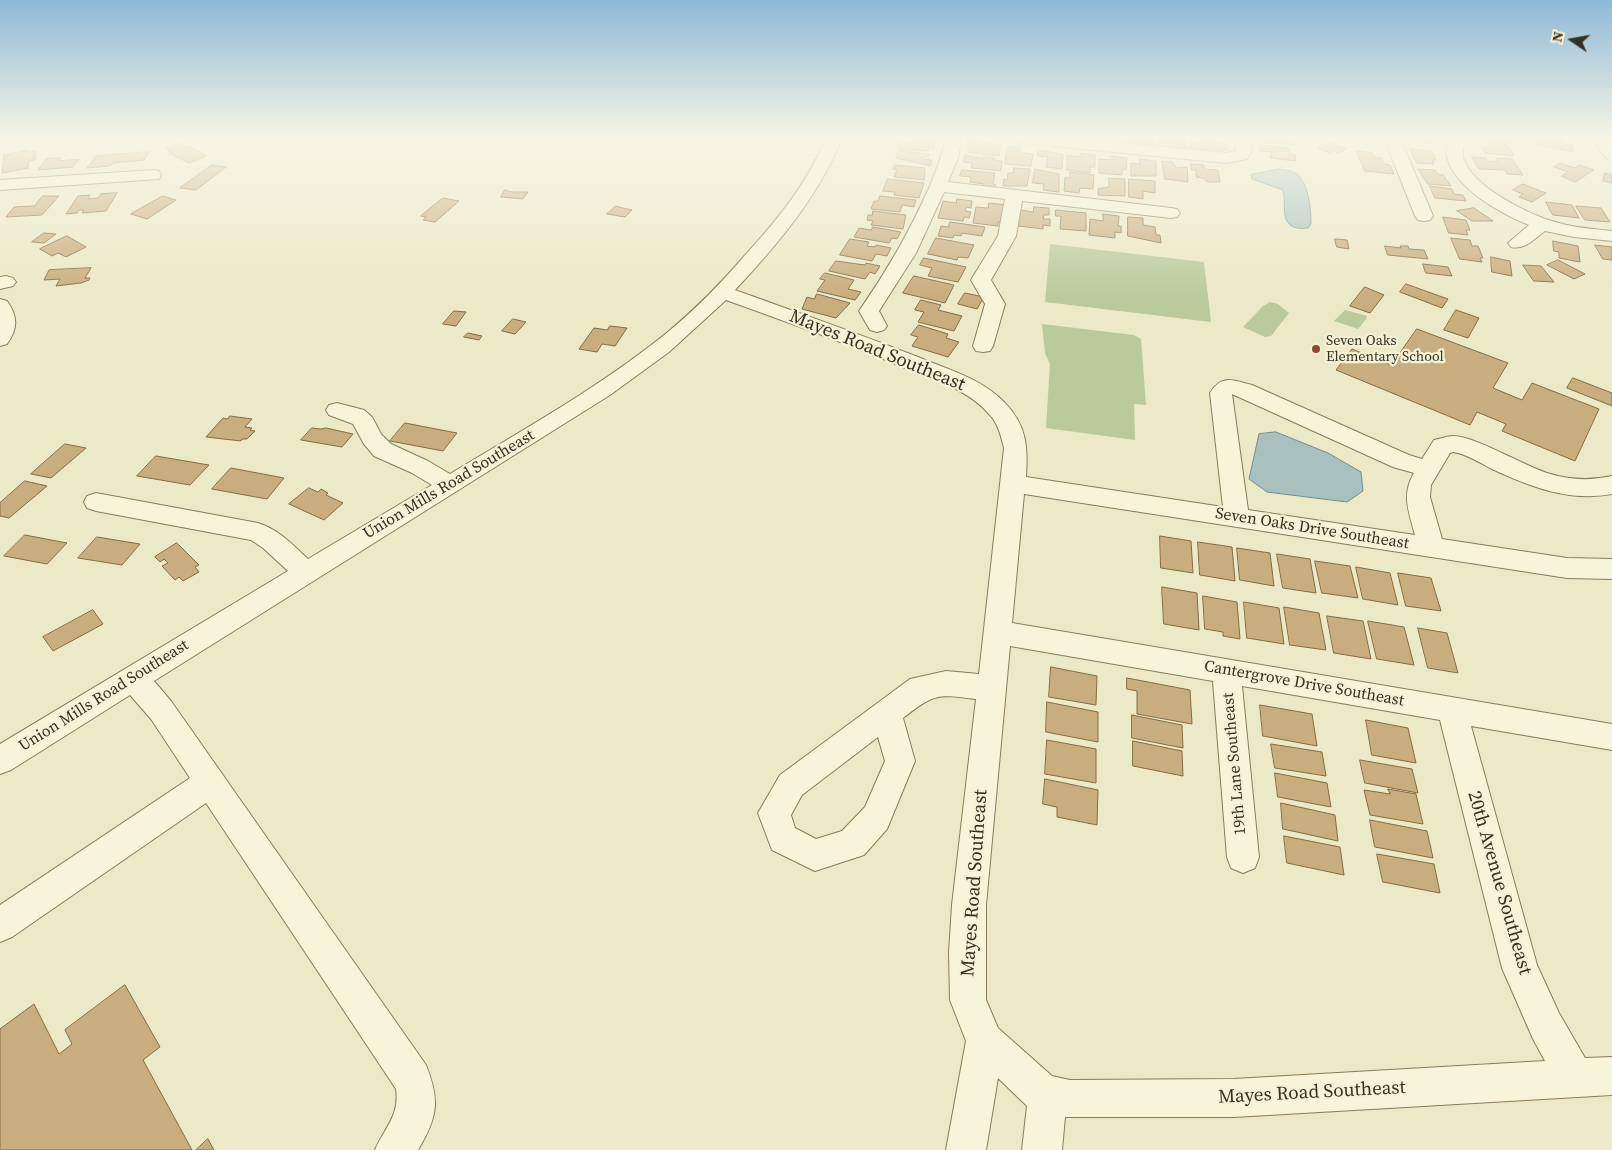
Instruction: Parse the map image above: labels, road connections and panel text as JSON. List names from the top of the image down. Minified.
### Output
{"streets":{"street":["Mayes Road Southeast","Union Mills Road Southeast","Seven Oaks Drive Southeast","Cantergrove Drive Southeast","19th Lane Southeast","20th Avenue Southeast"]},"crossings":[["Mayes Road Southeast","Union Mills Road Southeast"],["Mayes Road Southeast","Seven Oaks Drive Southeast"],["Mayes Road Southeast","Cantergrove Drive Southeast"],["Mayes Road Southeast","20th Avenue Southeast"],["Cantergrove Drive Southeast","19th Lane Southeast"],["Cantergrove Drive Southeast","20th Avenue Southeast"]],"places":["Seven Oaks Elementary School"],"north":"left"}
